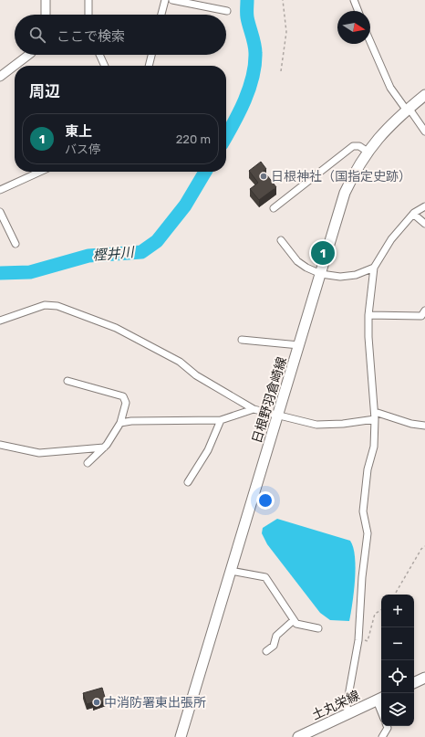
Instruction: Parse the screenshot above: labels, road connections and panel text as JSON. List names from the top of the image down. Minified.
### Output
{"streets":{"main road":["日根野羽倉崎線","土丸栄線"]},"water":["樫井川"],"places":["日根神社（国指定史跡）","中消防署東出張所"],"north":"right","page":{"search":"ここで検索","heading":"周辺","list":[{"mark":"1","name":"東上","note":"バス停","value":"220 m"}],"pins":"1","map_buttons":["+","−"]}}
